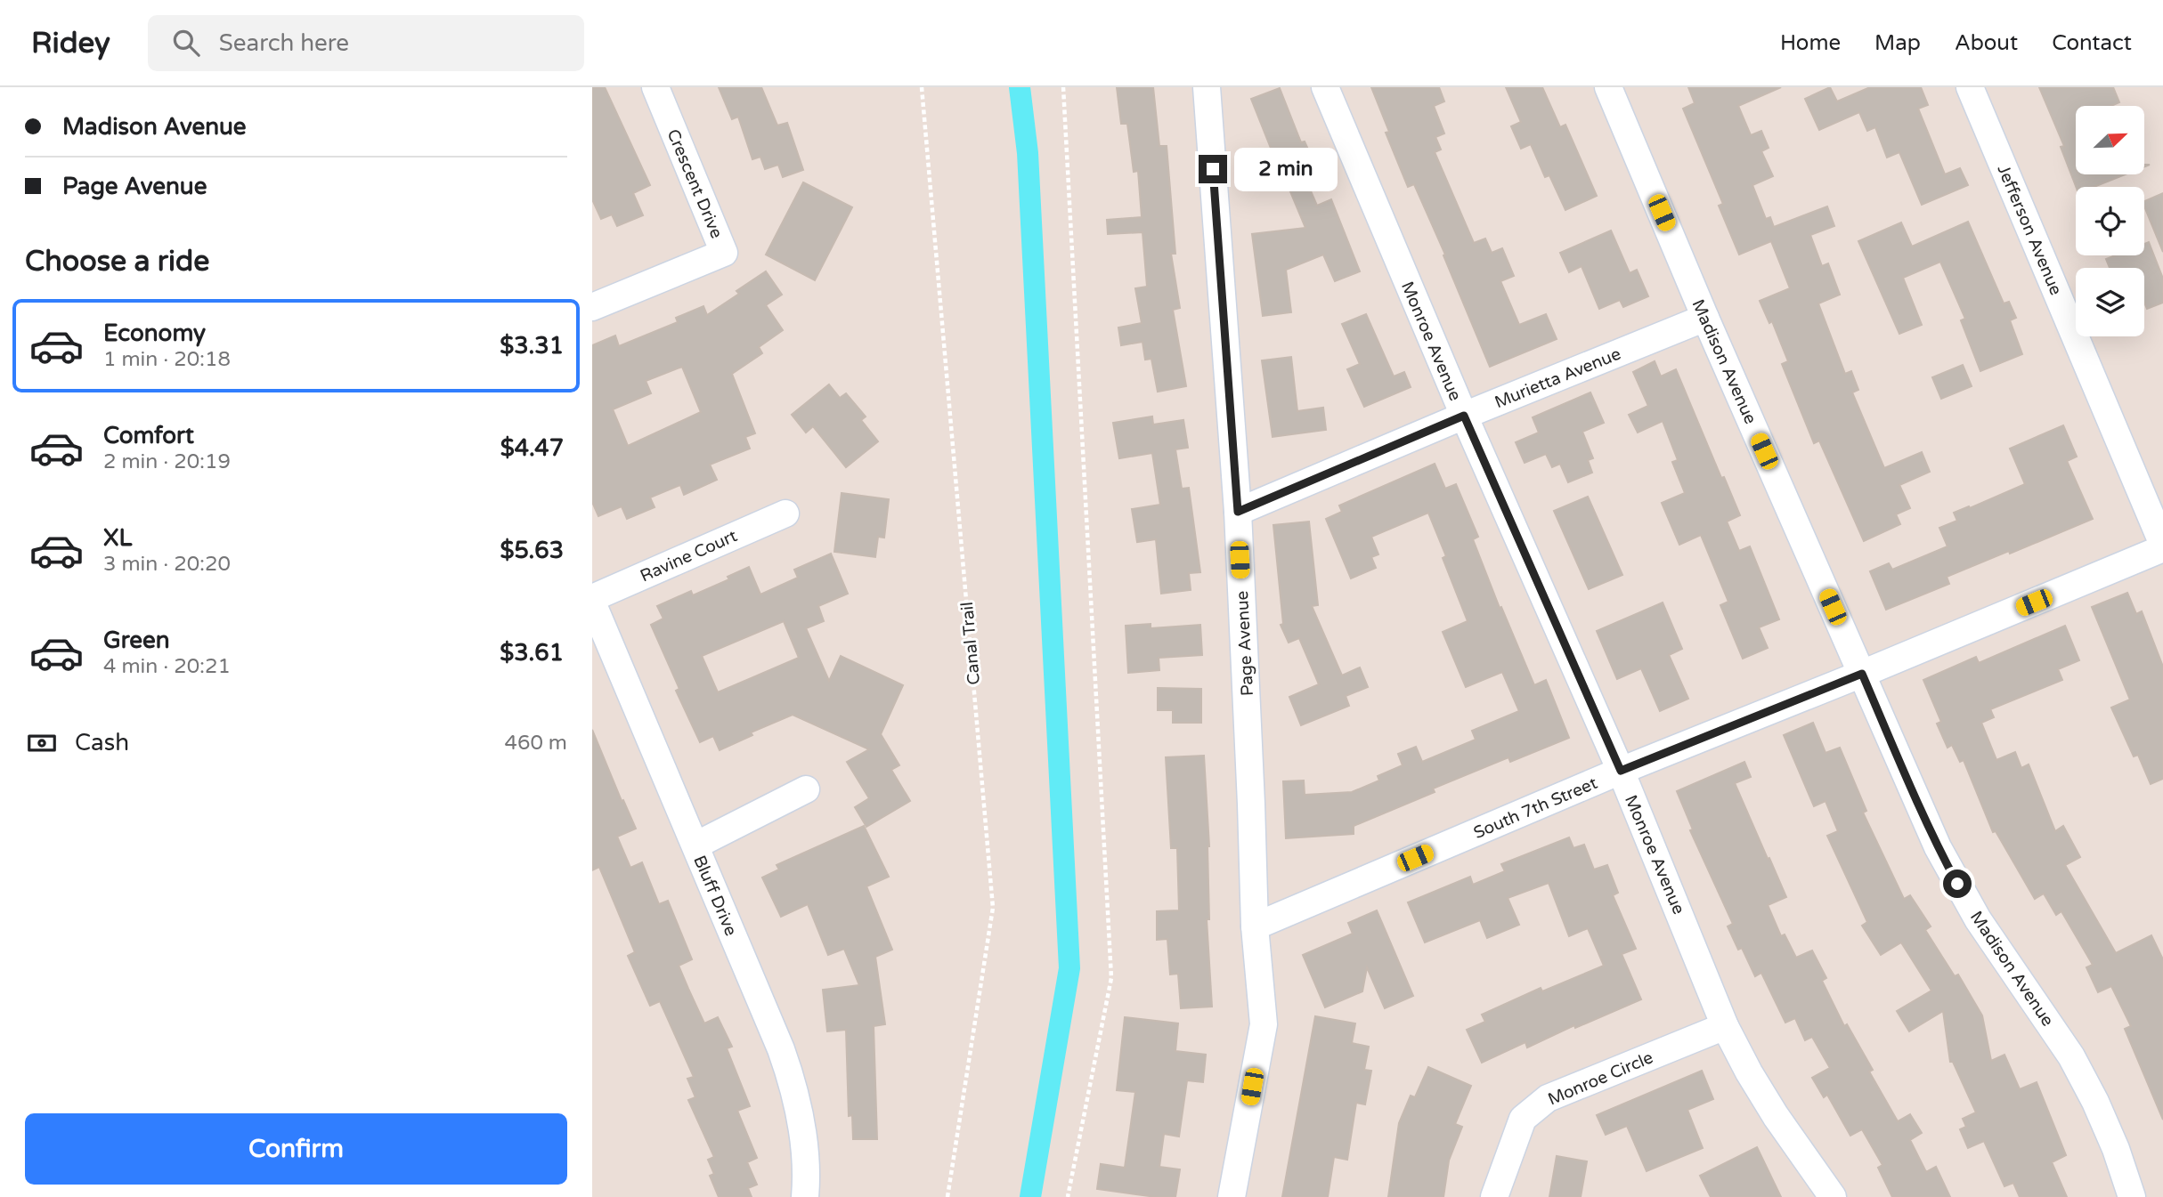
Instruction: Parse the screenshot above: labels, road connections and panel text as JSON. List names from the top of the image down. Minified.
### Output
{"streets":{"street":["Crescent Drive","Jefferson Avenue","Monroe Avenue","Madison Avenue","Murietta Avenue","Ravine Court","Page Avenue","South 7th Street","Bluff Drive","Monroe Circle"],"path":["Canal Trail"]},"crossings":[["Jefferson Avenue","South 7th Street"],["Monroe Avenue","Murietta Avenue"],["Monroe Avenue","South 7th Street"],["Monroe Avenue","Monroe Circle"],["Madison Avenue","Murietta Avenue"],["Madison Avenue","South 7th Street"],["Murietta Avenue","Page Avenue"],["Ravine Court","Bluff Drive"],["Page Avenue","South 7th Street"]],"north":"top right","page":{"header":"Ridey","search":"Search here","nav":["Home","Map","About","Contact"],"banner":["Madison Avenue","Page Avenue"],"bubble":"2 min","heading":"Choose a ride","list":[{"name":"Economy","note":"1 min · 20:18","value":"$3.31"},{"name":"Comfort","note":"2 min · 20:19","value":"$4.47"},{"name":"XL","note":"3 min · 20:20","value":"$5.63"},{"name":"Green","note":"4 min · 20:21","value":"$3.61"}],"pay":["Cash","460 m"],"buttons":"Confirm"}}
